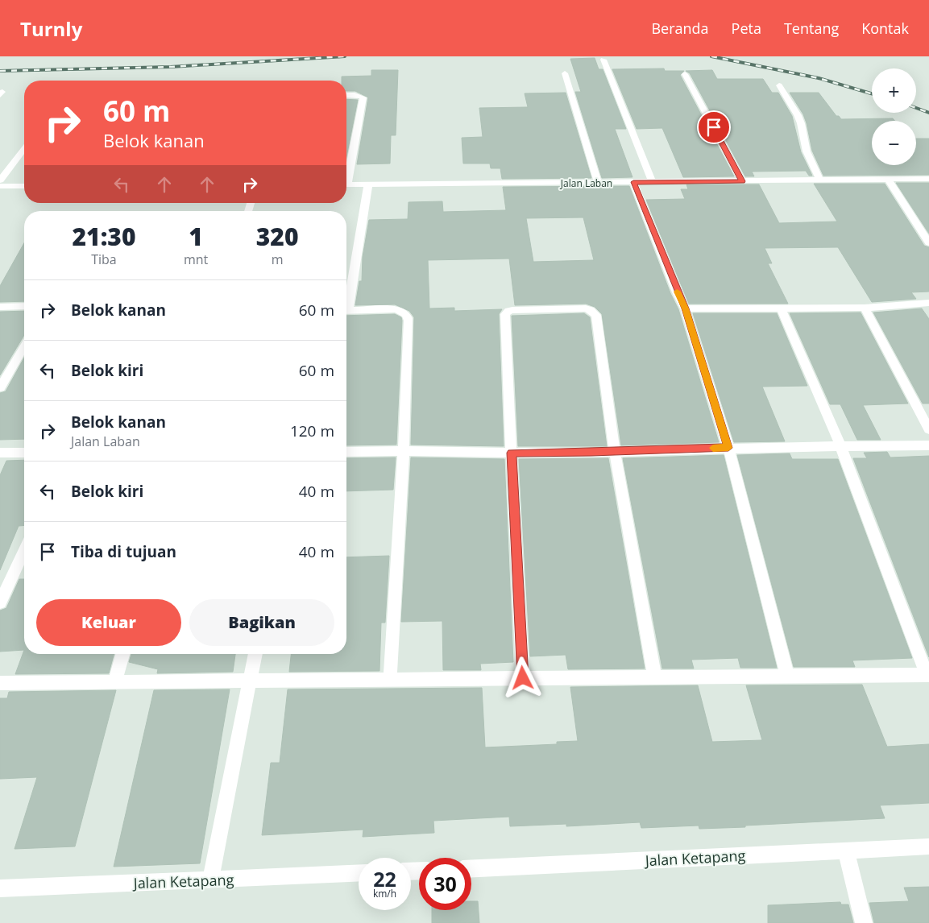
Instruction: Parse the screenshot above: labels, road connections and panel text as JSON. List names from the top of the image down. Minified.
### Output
{"streets":{"street":["Jalan Laban","Jalan Ketapang"]},"page":{"header":"Turnly","nav":["Beranda","Peta","Tentang","Kontak"],"map_buttons":["+","−"],"turn":["60 m","Belok kanan"],"eta":["21:30","Tiba","1","mnt","320","m"],"list":[{"name":"Belok kanan","value":"60 m"},{"name":"Belok kiri","value":"60 m"},{"name":"Belok kanan","note":"Jalan Laban","value":"120 m"},{"name":"Belok kiri","value":"40 m"},{"name":"Tiba di tujuan","value":"40 m"}],"buttons":["Keluar","Bagikan"],"speed":"22 km/h","limit":"30"}}
